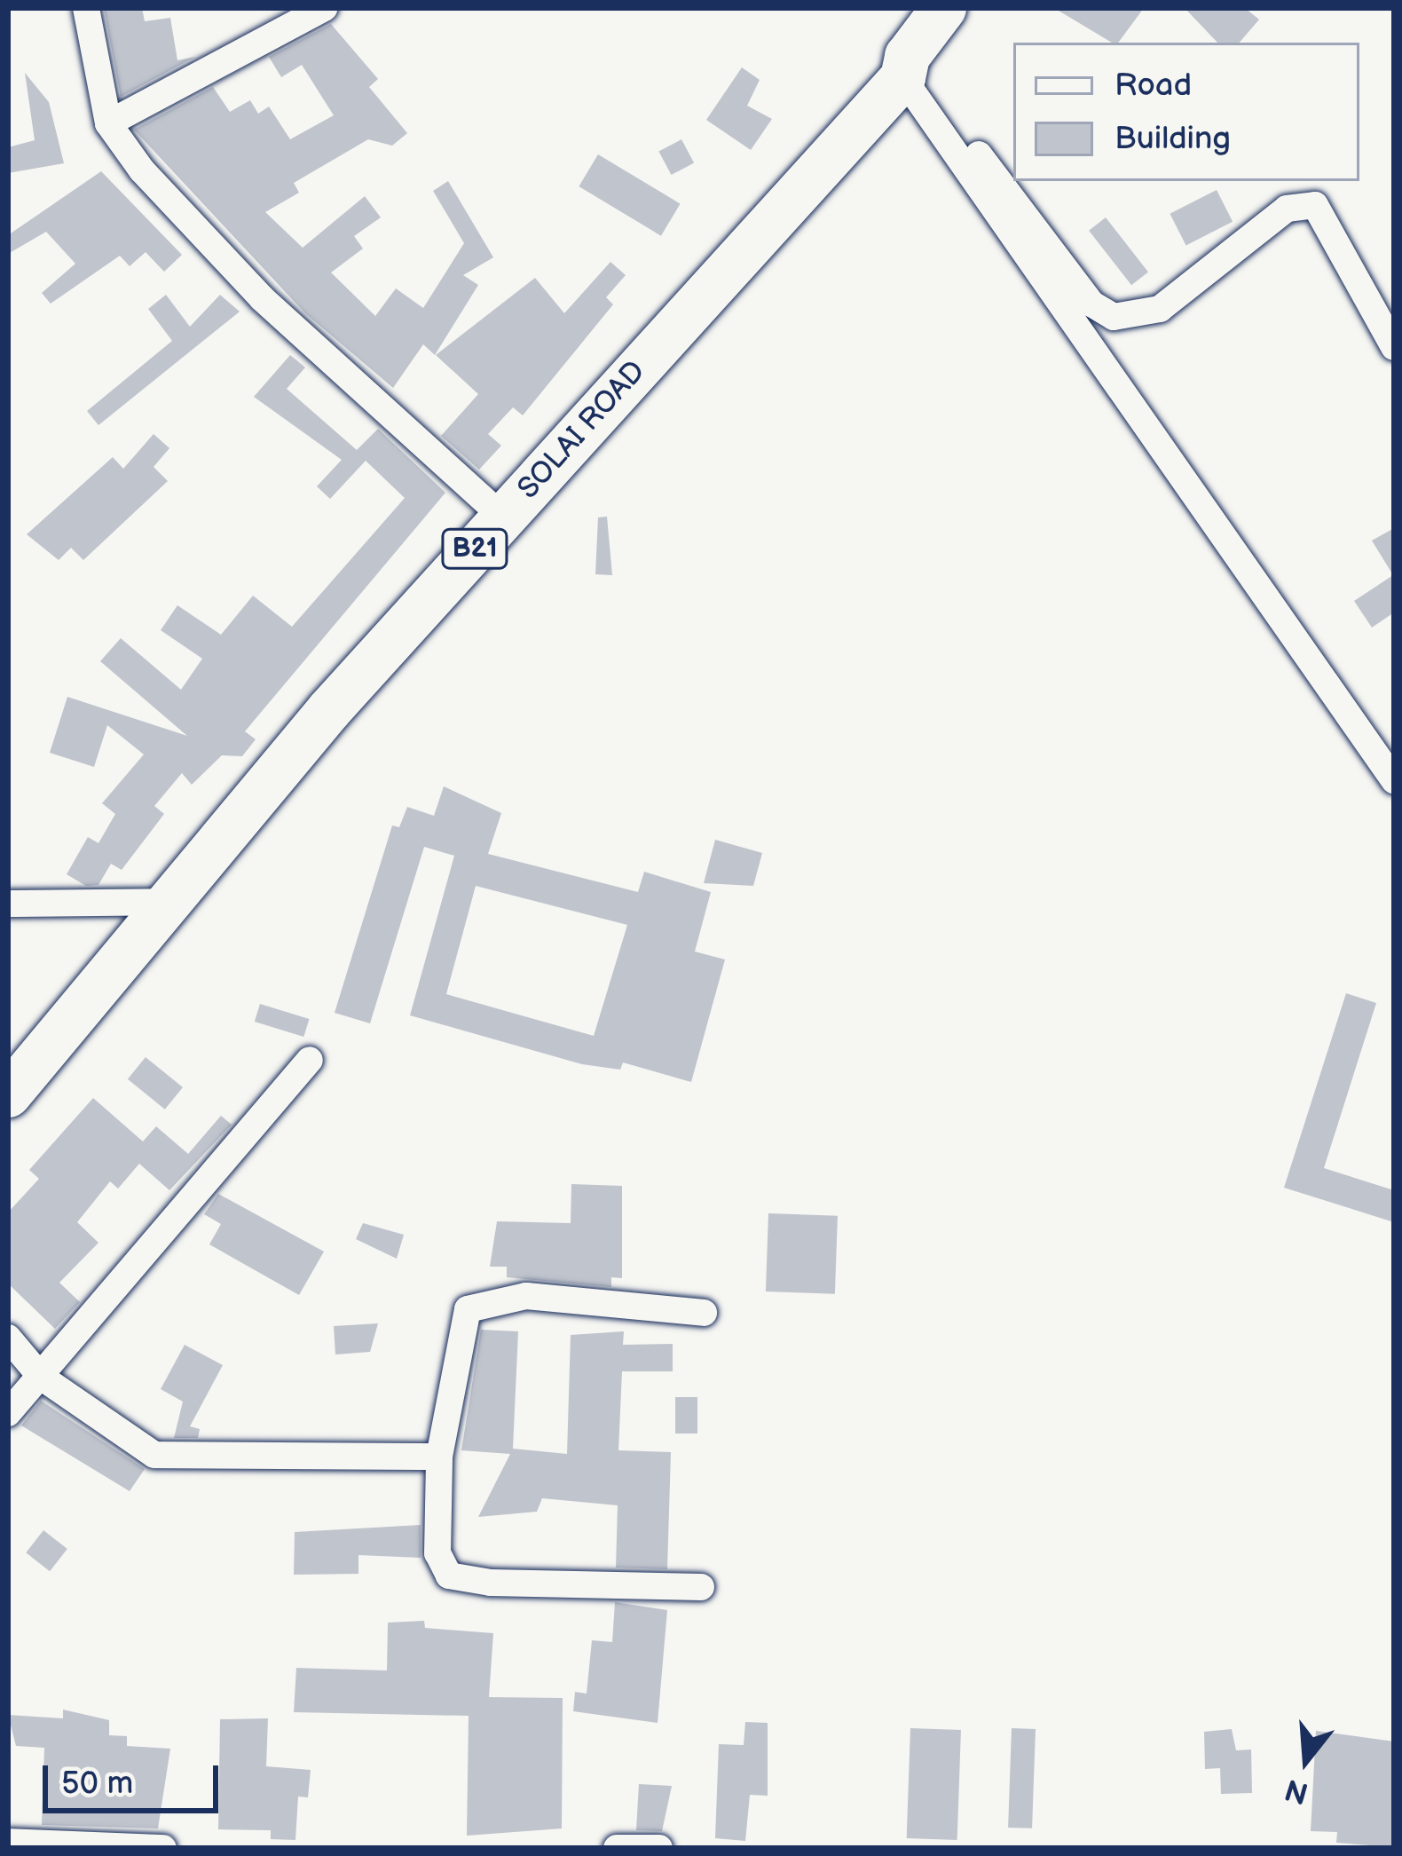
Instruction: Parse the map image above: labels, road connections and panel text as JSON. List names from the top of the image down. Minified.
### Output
{"streets":{"highway":["SOLAI ROAD","B21"]},"legend":["Road","Building"],"scale_bar":"50 m","north":"bottom"}
